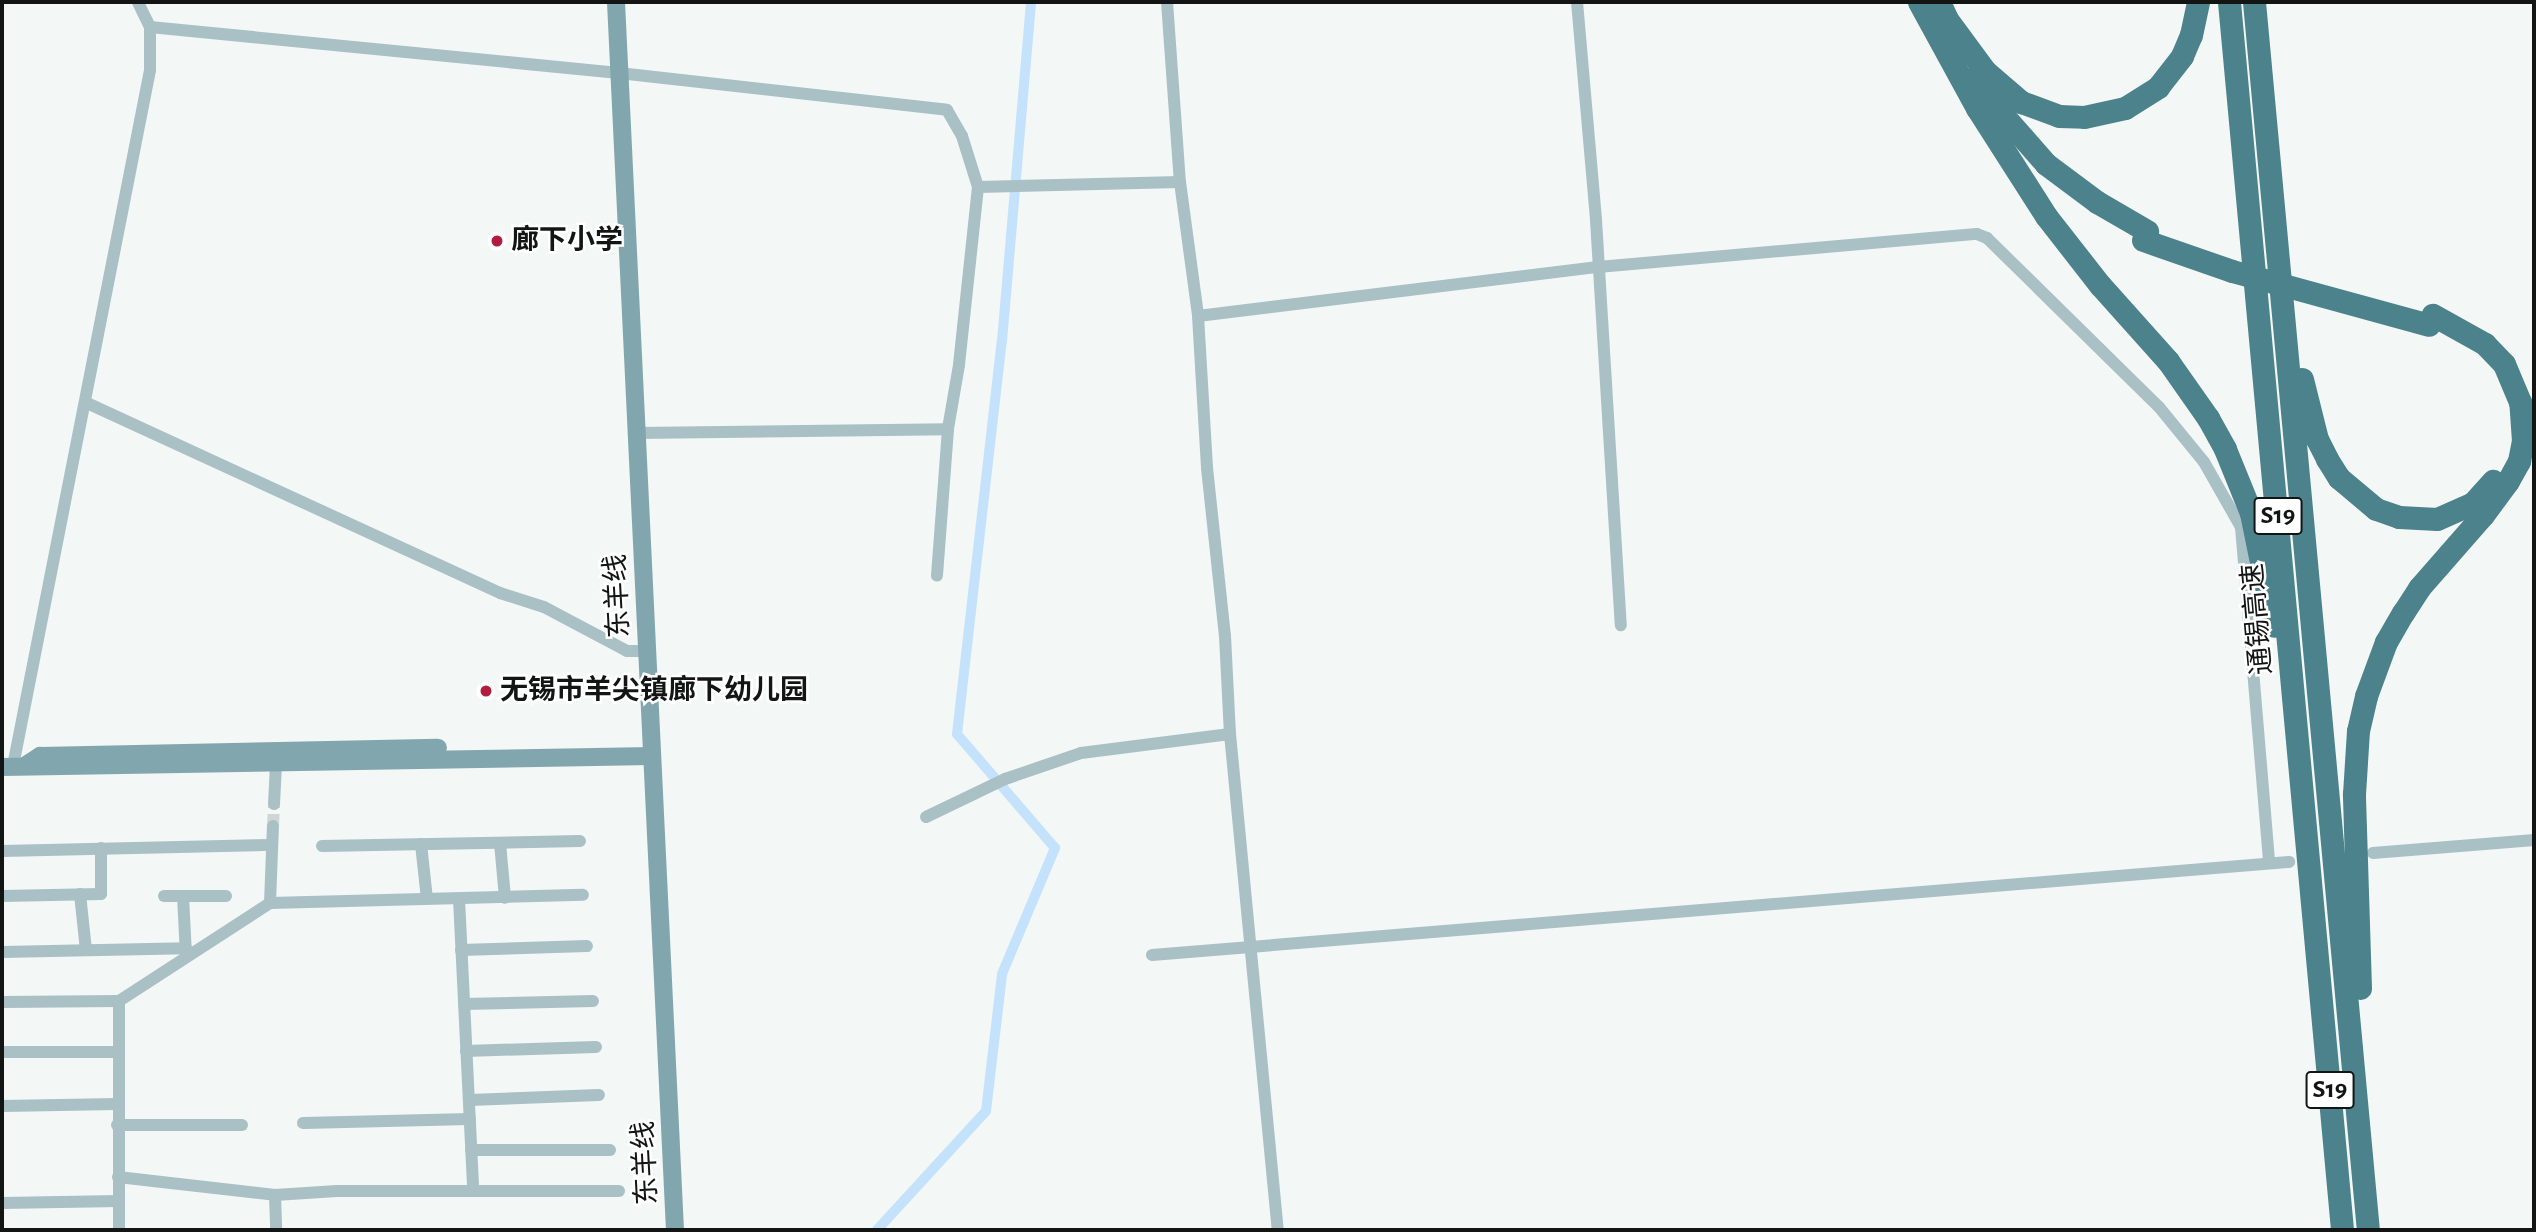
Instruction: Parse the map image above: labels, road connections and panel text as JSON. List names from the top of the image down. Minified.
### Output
{"streets":{"highway":["S19","通锡高速"],"street":["东羊线"]},"places":["廊下小学","无锡市羊尖镇廊下幼儿园"]}
